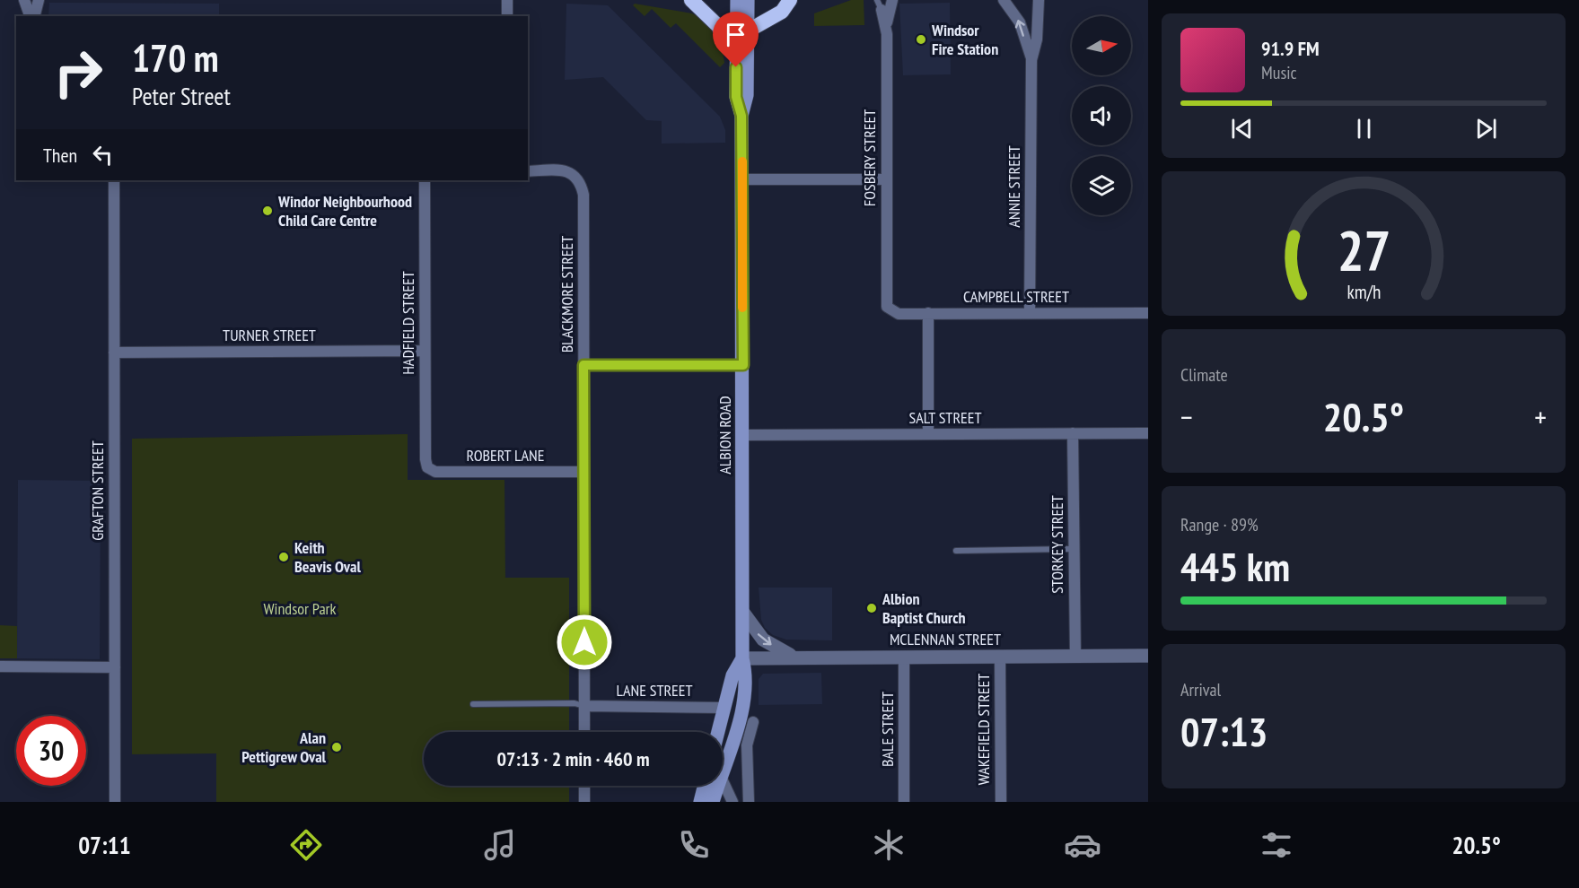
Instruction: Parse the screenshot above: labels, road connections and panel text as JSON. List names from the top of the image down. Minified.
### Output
{"streets":{"main road":["ALBION ROAD"],"street":["FOSBERY STREET","ANNIE STREET","BLACKMORE STREET","CAMPBELL STREET","HADFIELD STREET","TURNER STREET","SALT STREET","ROBERT LANE","GRAFTON STREET","STORKEY STREET","MCLENNAN STREET","LANE STREET","BALE STREET","WAKEFIELD STREET"]},"crossings":[["FOSBERY STREET","CAMPBELL STREET"],["ANNIE STREET","CAMPBELL STREET"],["BLACKMORE STREET","ROBERT LANE"],["BLACKMORE STREET","LANE STREET"],["HADFIELD STREET","TURNER STREET"],["HADFIELD STREET","ROBERT LANE"],["TURNER STREET","GRAFTON STREET"],["SALT STREET","ALBION ROAD"],["SALT STREET","STORKEY STREET"],["ALBION ROAD","MCLENNAN STREET"],["STORKEY STREET","MCLENNAN STREET"],["MCLENNAN STREET","BALE STREET"],["MCLENNAN STREET","WAKEFIELD STREET"]],"parks":["Windsor Park"],"places":["Windsor Fire Station","Windor Neighbourhood Child Care Centre","Keith Beavis Oval","Albion Baptist Church","Alan Pettigrew Oval"],"north":"right","page":{"turn":["170 m","Peter Street"],"song":["91.9 FM","Music"],"then":"Then","tile":["Climate",["Range · 89%","445 km"],["Arrival","07:13"]],"heat":["−","20.5°","+"],"limit":"30","trip":"07:13 · 2 min · 460 m","tabs":["07:11","20.5°"],"gauge":["27","km/h"]}}
